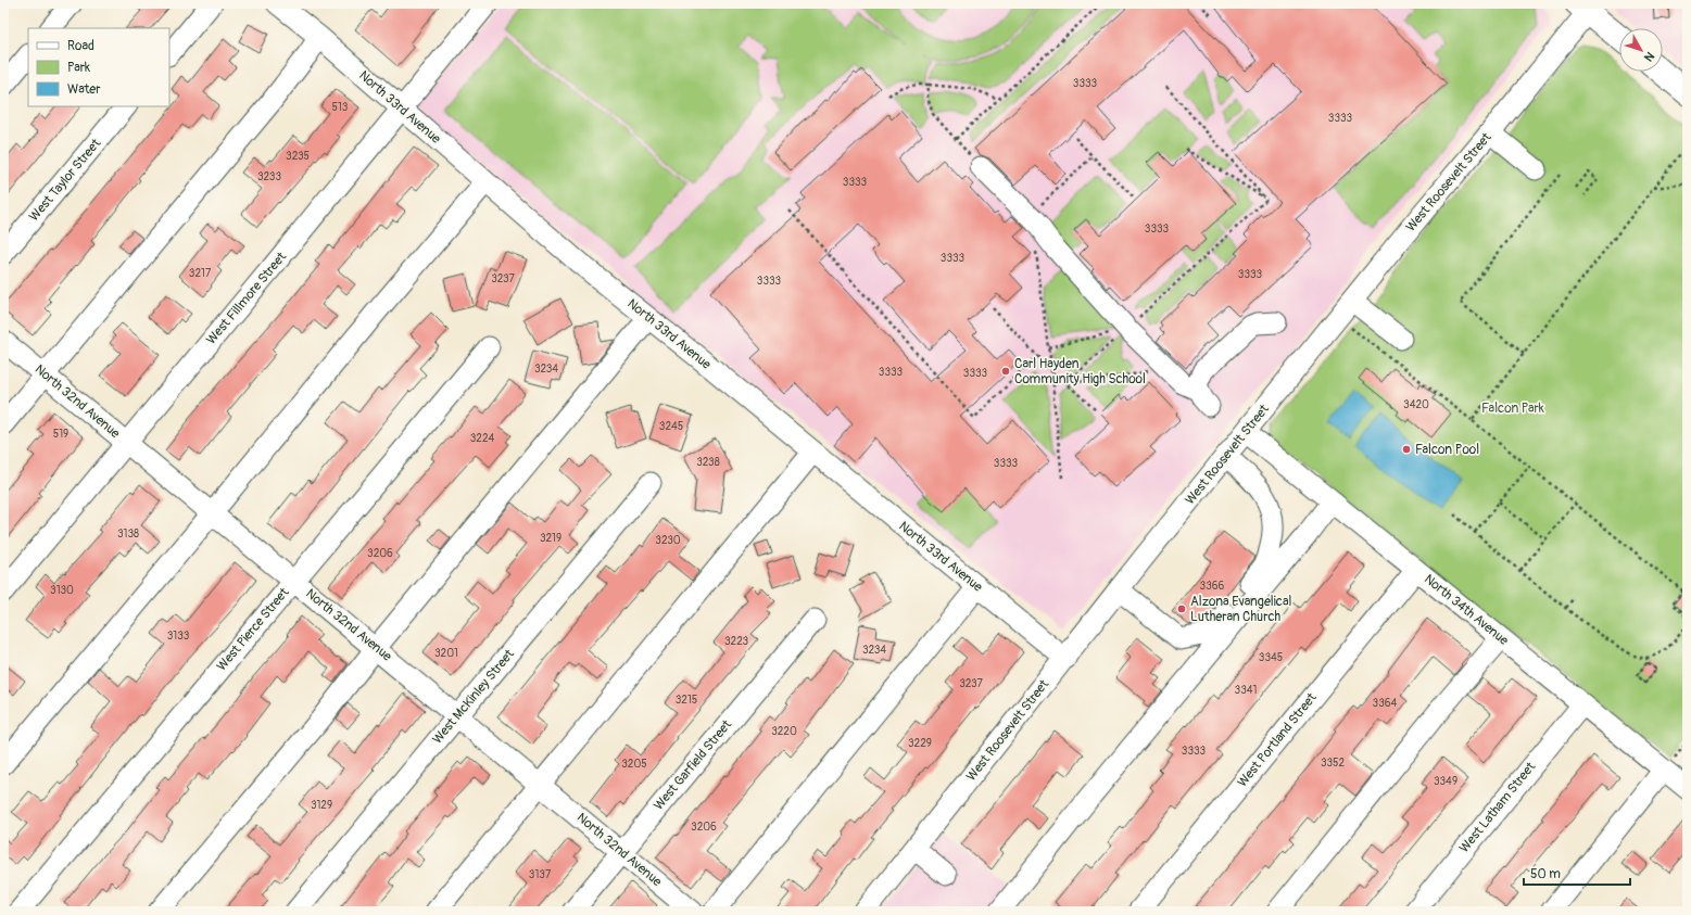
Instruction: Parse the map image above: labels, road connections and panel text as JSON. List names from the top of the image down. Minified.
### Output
{"streets":{"street":["North 33rd Avenue","West Taylor Street","West Roosevelt Street","West Fillmore Street","North 32nd Avenue","North 34th Avenue","West Pierce Street","West McKinley Street","West Portland Street","West Garfield Street","West Latham Street"]},"crossings":[["North 33rd Avenue","West Roosevelt Street"],["North 33rd Avenue","West Fillmore Street"],["West Roosevelt Street","North 34th Avenue"],["West Fillmore Street","North 32nd Avenue"],["North 32nd Avenue","West Pierce Street"],["North 32nd Avenue","West McKinley Street"],["North 32nd Avenue","West Garfield Street"],["North 34th Avenue","West Portland Street"],["North 34th Avenue","West Latham Street"]],"parks":["Falcon Park"],"places":["Carl Hayden Community High School","Falcon Pool","Alzona Evangelical Lutheran Church"],"house_numbers":["3333","513","3333","3235","3233","3333","3333","3333","3217","3333","3237","3333","3234","3333","3333","3420","3245","519","3224","3238","3333","3138","3219","3230","3206","3366","3130","3133","3223","3234","3201","3345","3237","3341","3215","3364","3220","3229","3333","3352","3205","3349","3129","3206","3137"],"legend":["Road","Park","Water"],"scale_bar":"50 m","north":"bottom right"}
